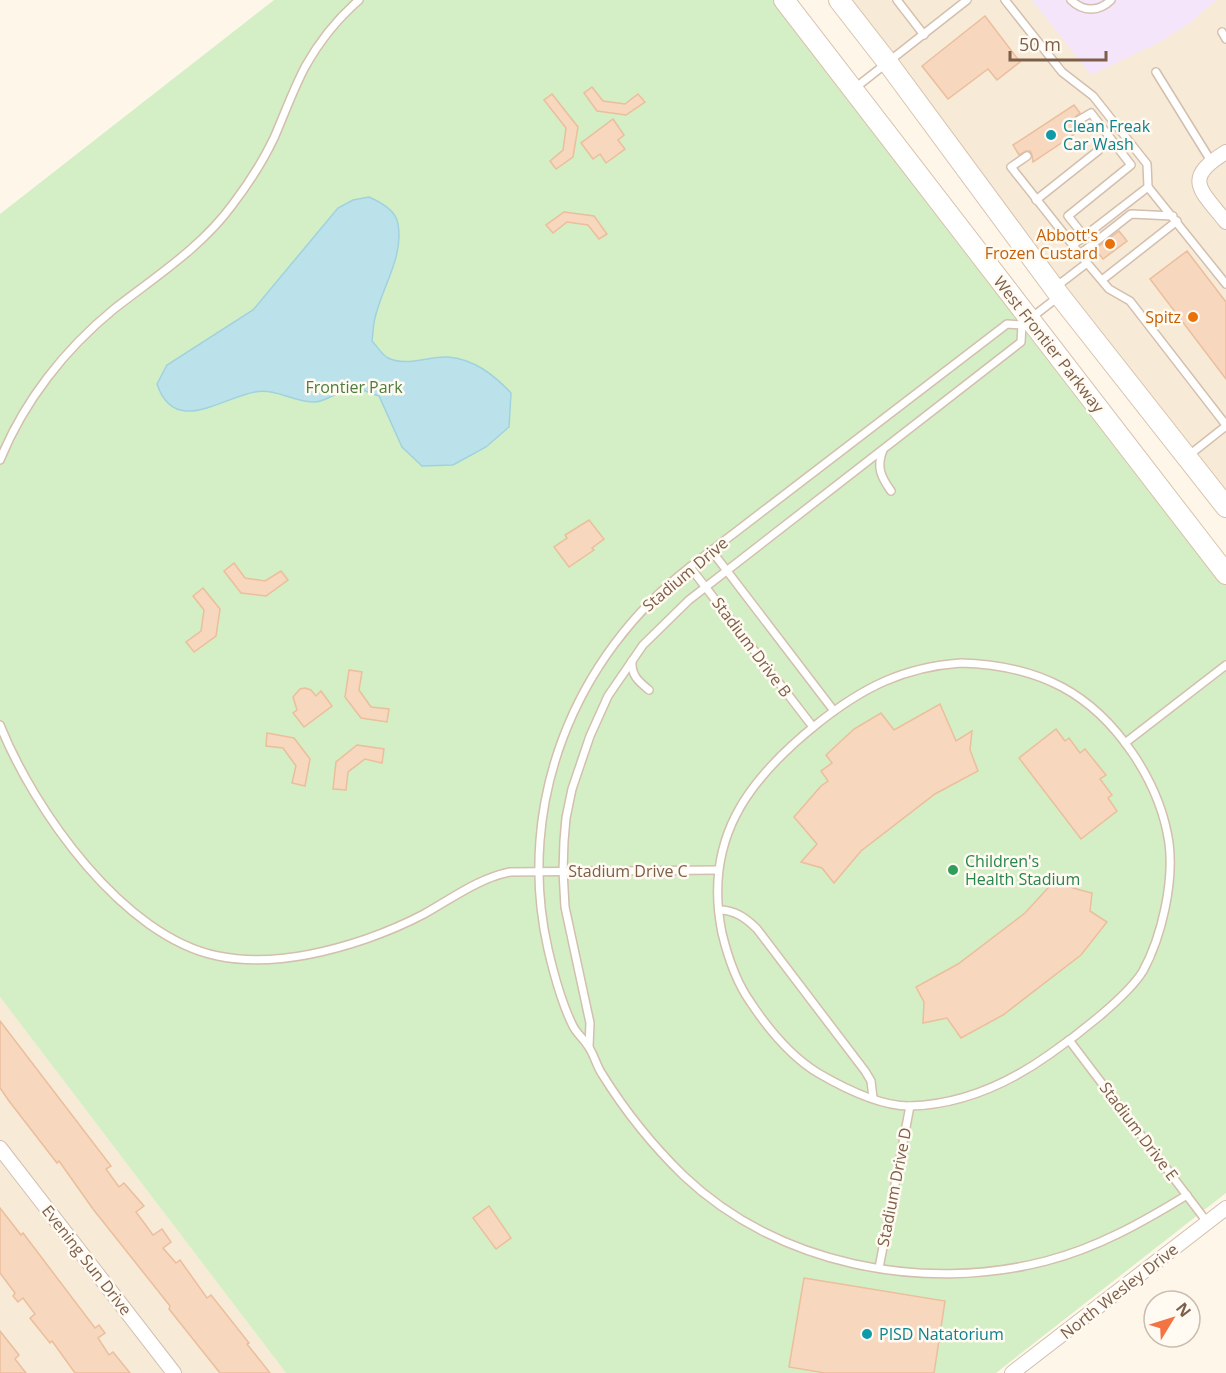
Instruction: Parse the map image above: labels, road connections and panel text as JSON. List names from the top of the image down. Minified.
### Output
{"streets":{"street":["West Frontier Parkway","Evening Sun Drive","North Wesley Drive"],"lane":["Stadium Drive","Stadium Drive B","Stadium Drive C","Stadium Drive E","Stadium Drive D"]},"crossings":[["West Frontier Parkway","Stadium Drive"],["Stadium Drive","Stadium Drive B"],["Stadium Drive","Stadium Drive C"],["Stadium Drive","Stadium Drive E"],["Stadium Drive","Stadium Drive D"],["Stadium Drive E","North Wesley Drive"]],"parks":["Frontier Park"],"places":["Clean Freak Car Wash","Abbott's Frozen Custard","Spitz","Children's Health Stadium","PISD Natatorium"],"scale_bar":"50 m","north":"top right"}
